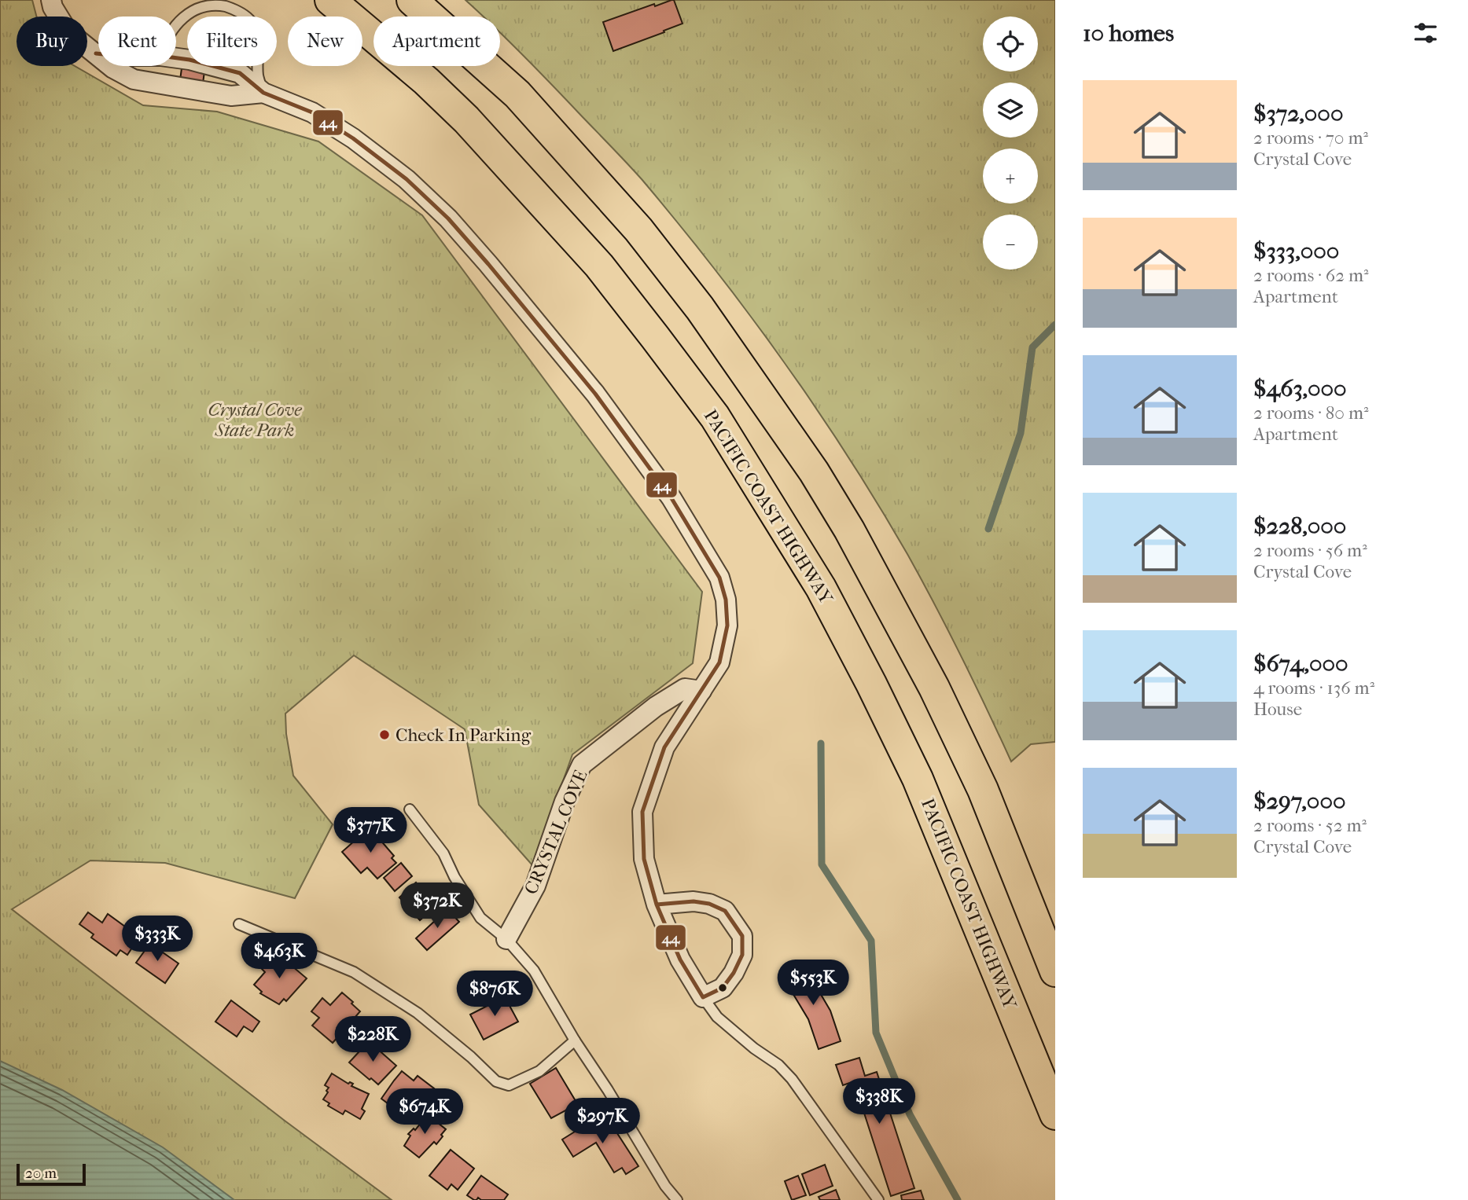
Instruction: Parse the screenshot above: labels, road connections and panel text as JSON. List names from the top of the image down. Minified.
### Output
{"streets":{"highway":["PACIFIC COAST HIGHWAY"],"street":["CRYSTAL COVE"]},"parks":["Crystal Cove State Park"],"places":["Check In Parking"],"lines":["transit line 44"],"scale_bar":"20 m","page":{"heading":"10 homes","map_buttons":["+","−"],"chip":["Buy","Rent","Filters","New","Apartment"],"list":[{"name":"$372,000","note":"2 rooms · 70 m² · Crystal Cove"},{"name":"$333,000","note":"2 rooms · 62 m² · Apartment"},{"name":"$463,000","note":"2 rooms · 80 m² · Apartment"},{"name":"$228,000","note":"2 rooms · 56 m² · Crystal Cove"},{"name":"$674,000","note":"4 rooms · 136 m² · House"},{"name":"$297,000","note":"2 rooms · 52 m² · Crystal Cove"}],"price":["$377K","$372K","$333K","$463K","$553K","$876K","$228K","$338K","$674K","$297K"],"scale":"20 m"}}
